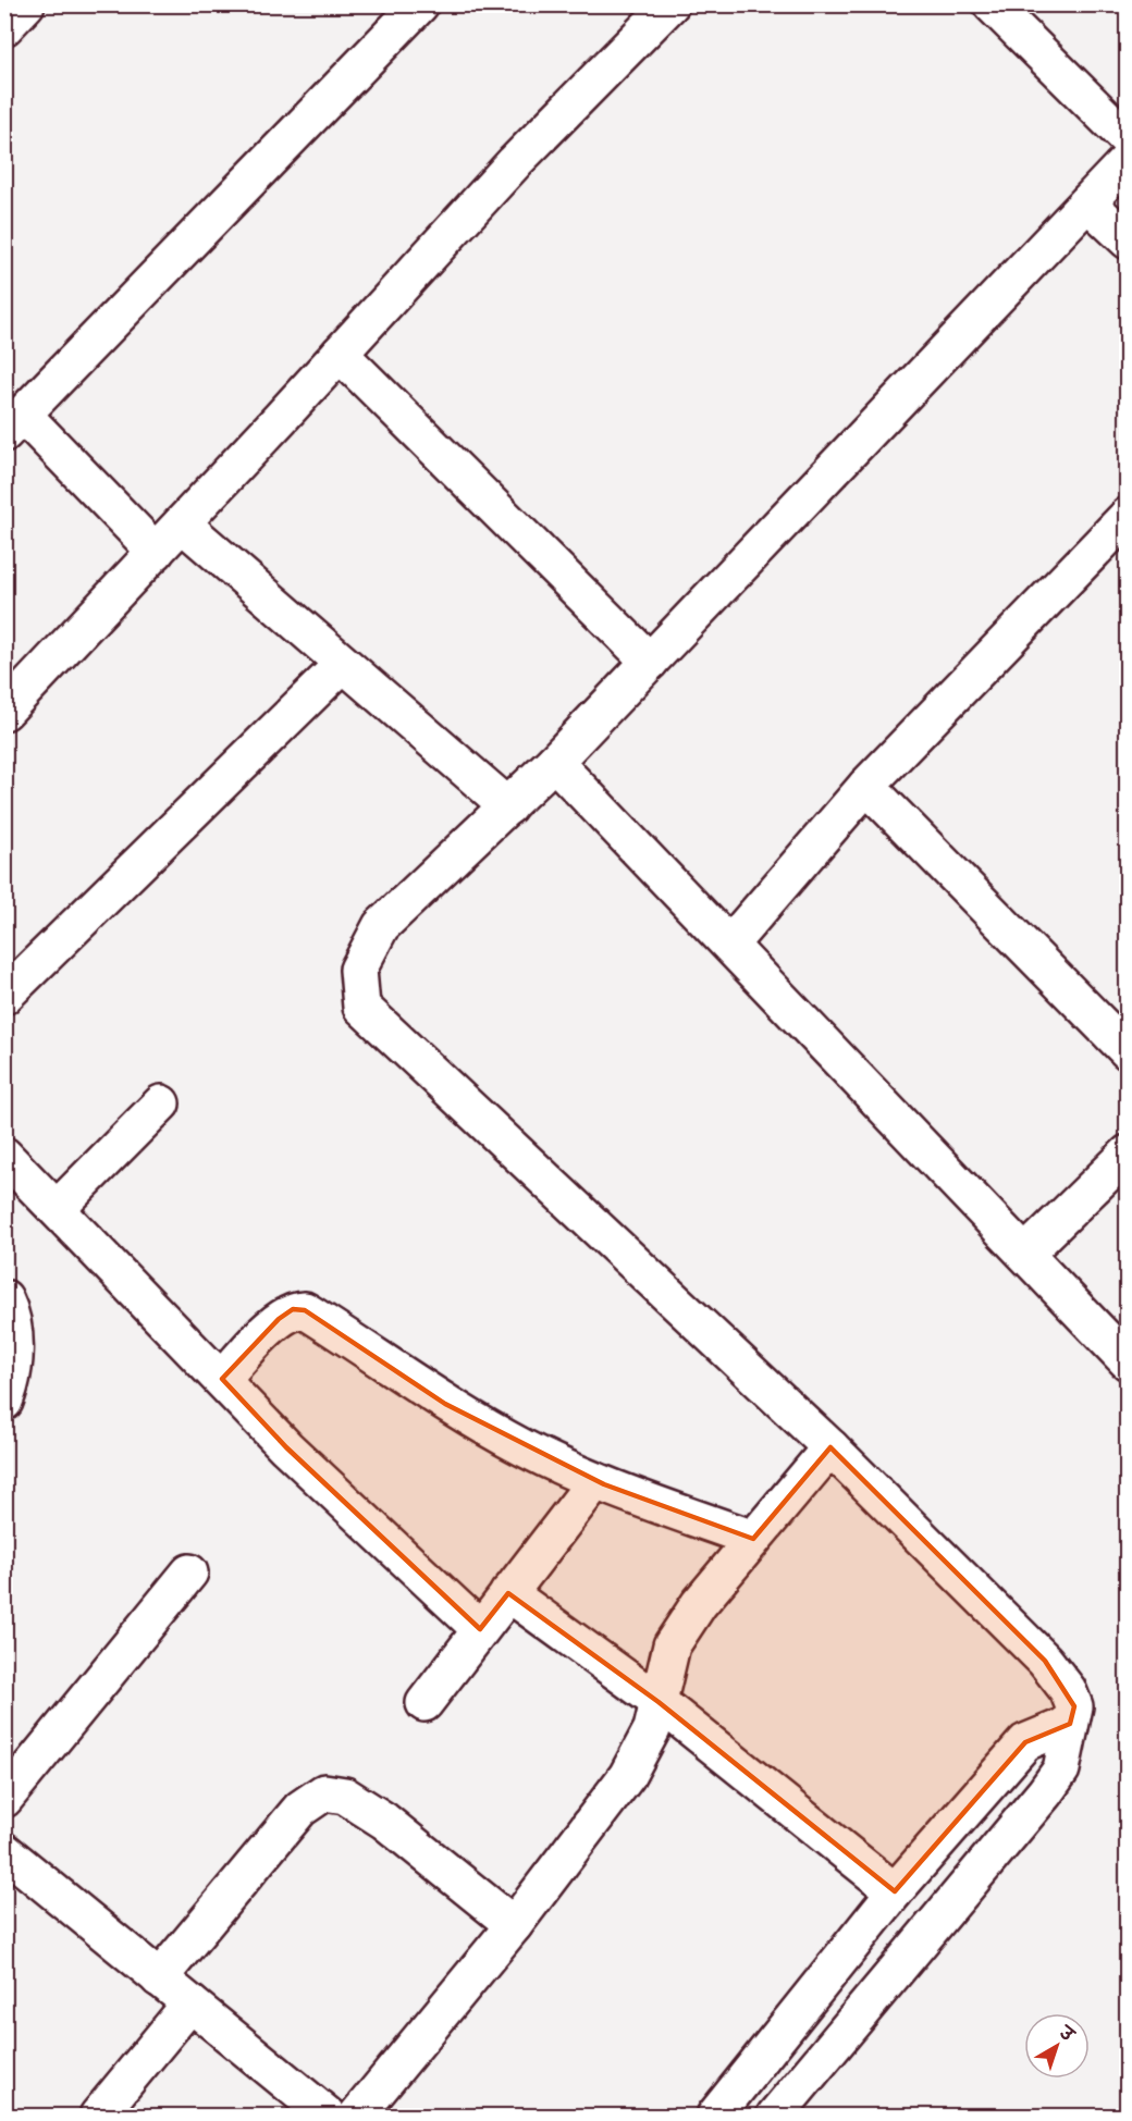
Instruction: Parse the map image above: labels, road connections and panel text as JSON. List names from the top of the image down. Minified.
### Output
{"north":"top right"}
